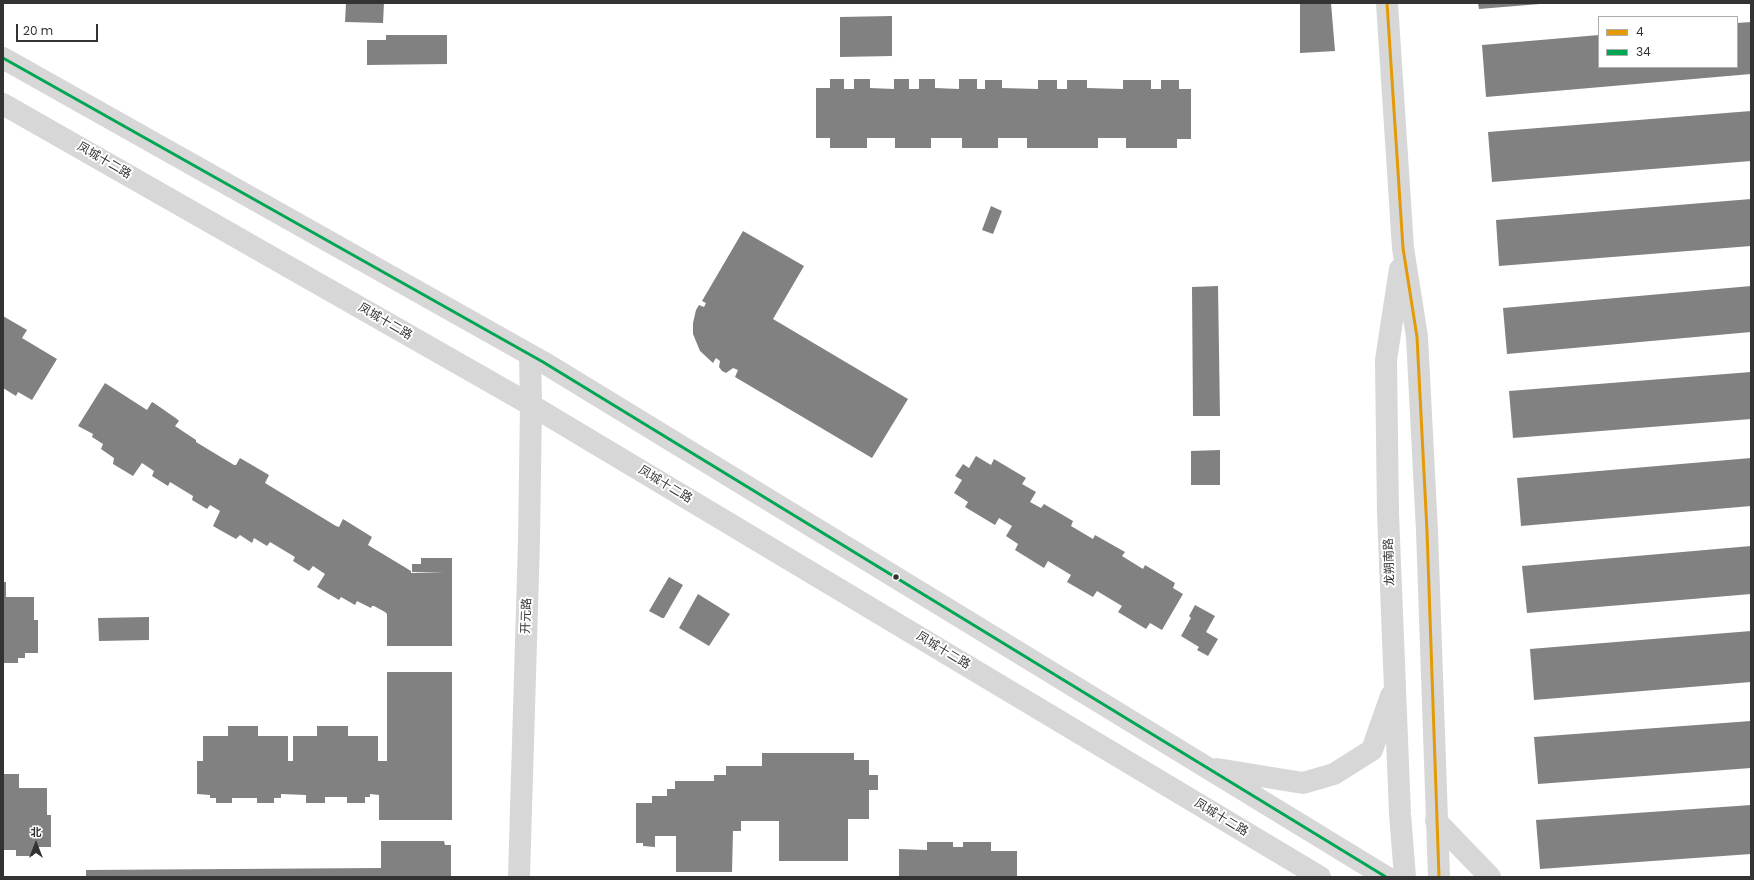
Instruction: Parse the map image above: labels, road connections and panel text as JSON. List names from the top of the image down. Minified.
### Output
{"streets":{"street":["凤城十二路","龙朔南路","开元路"]},"crossings":[["凤城十二路","开元路"]],"lines":["transit line 4","transit line 34"],"legend":["4","34"],"scale_bar":"20 m","north":"top"}
